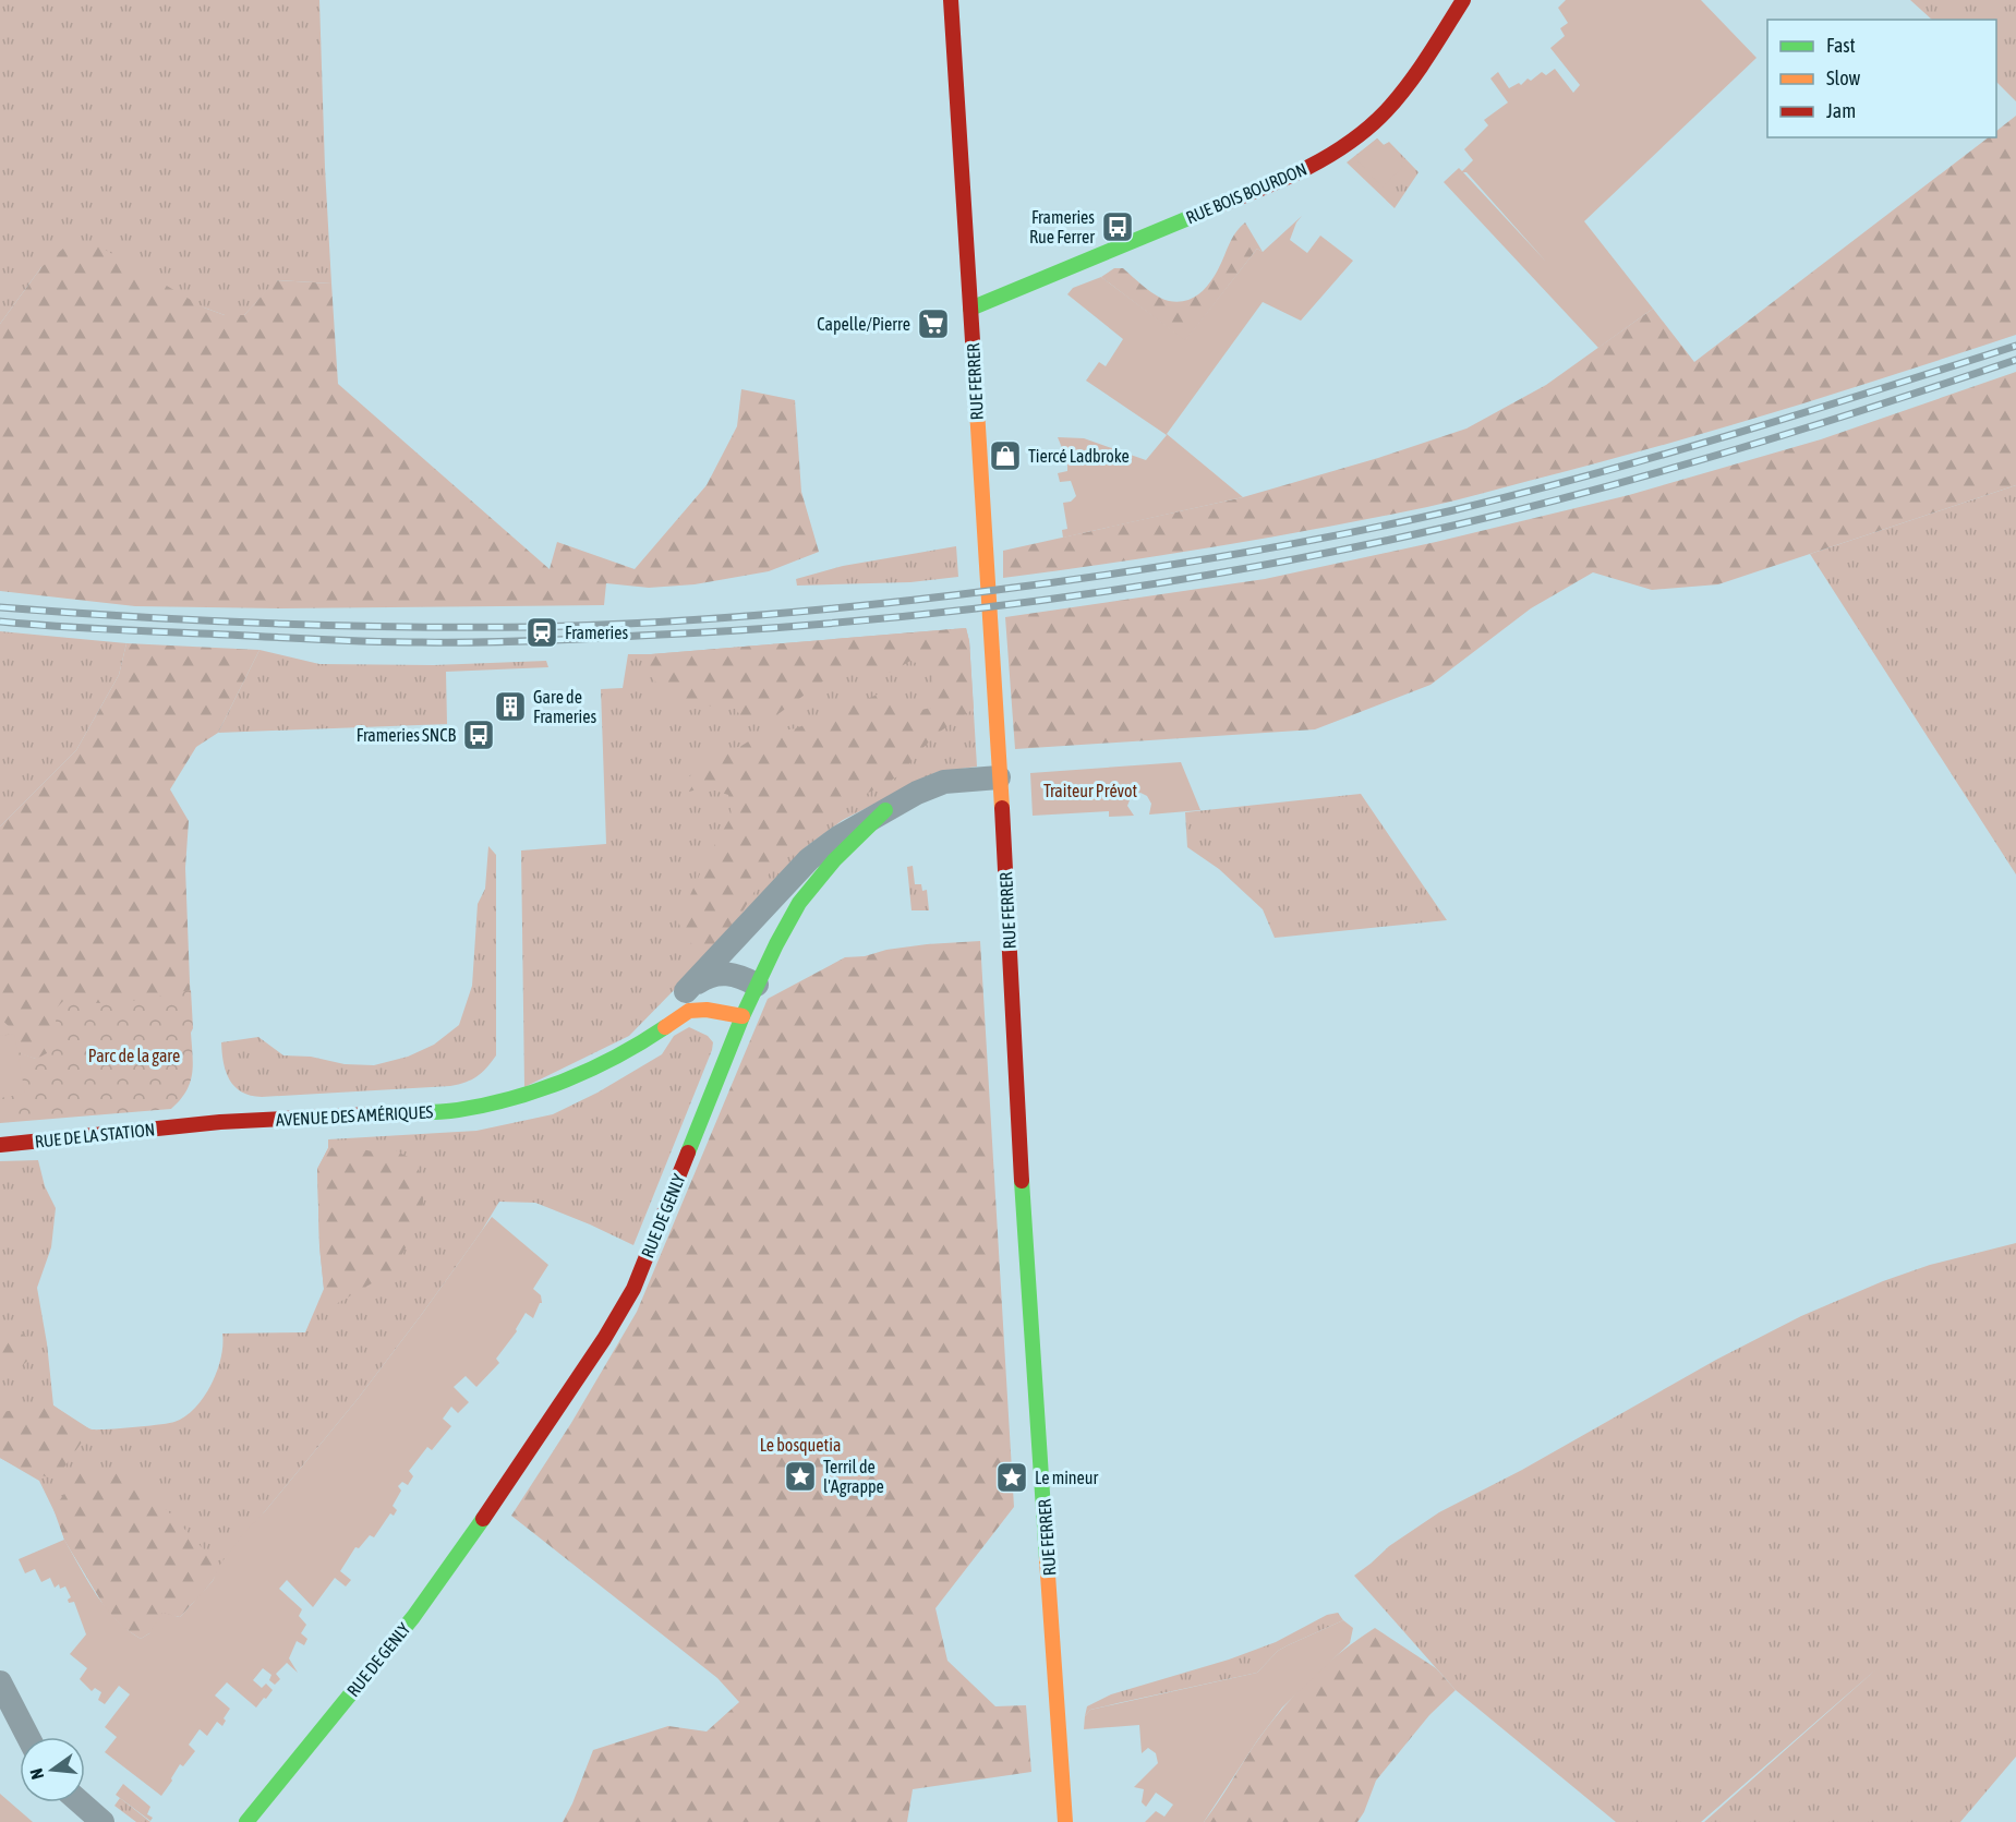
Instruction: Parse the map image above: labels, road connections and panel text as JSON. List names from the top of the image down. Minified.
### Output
{"streets":{"street":["RUE BOIS BOURDON","RUE FERRER","AVENUE DES AMÉRIQUES","RUE DE LA STATION","RUE DE GENLY"]},"crossings":[["RUE BOIS BOURDON","RUE FERRER"],["AVENUE DES AMÉRIQUES","RUE DE LA STATION"]],"parks":["Traiteur Prévot","Parc de la gare","Le bosquetia"],"places":{"bus stop":["Frameries Rue Ferrer","Frameries SNCB"],"supermarket":["Capelle/Pierre"],"shop":["Tiercé Ladbroke"],"station":["Frameries"],"building":["Gare de Frameries"],"place":["Terril de l'Agrappe","Le mineur"]},"legend":["Fast","Slow","Jam"],"north":"left"}
